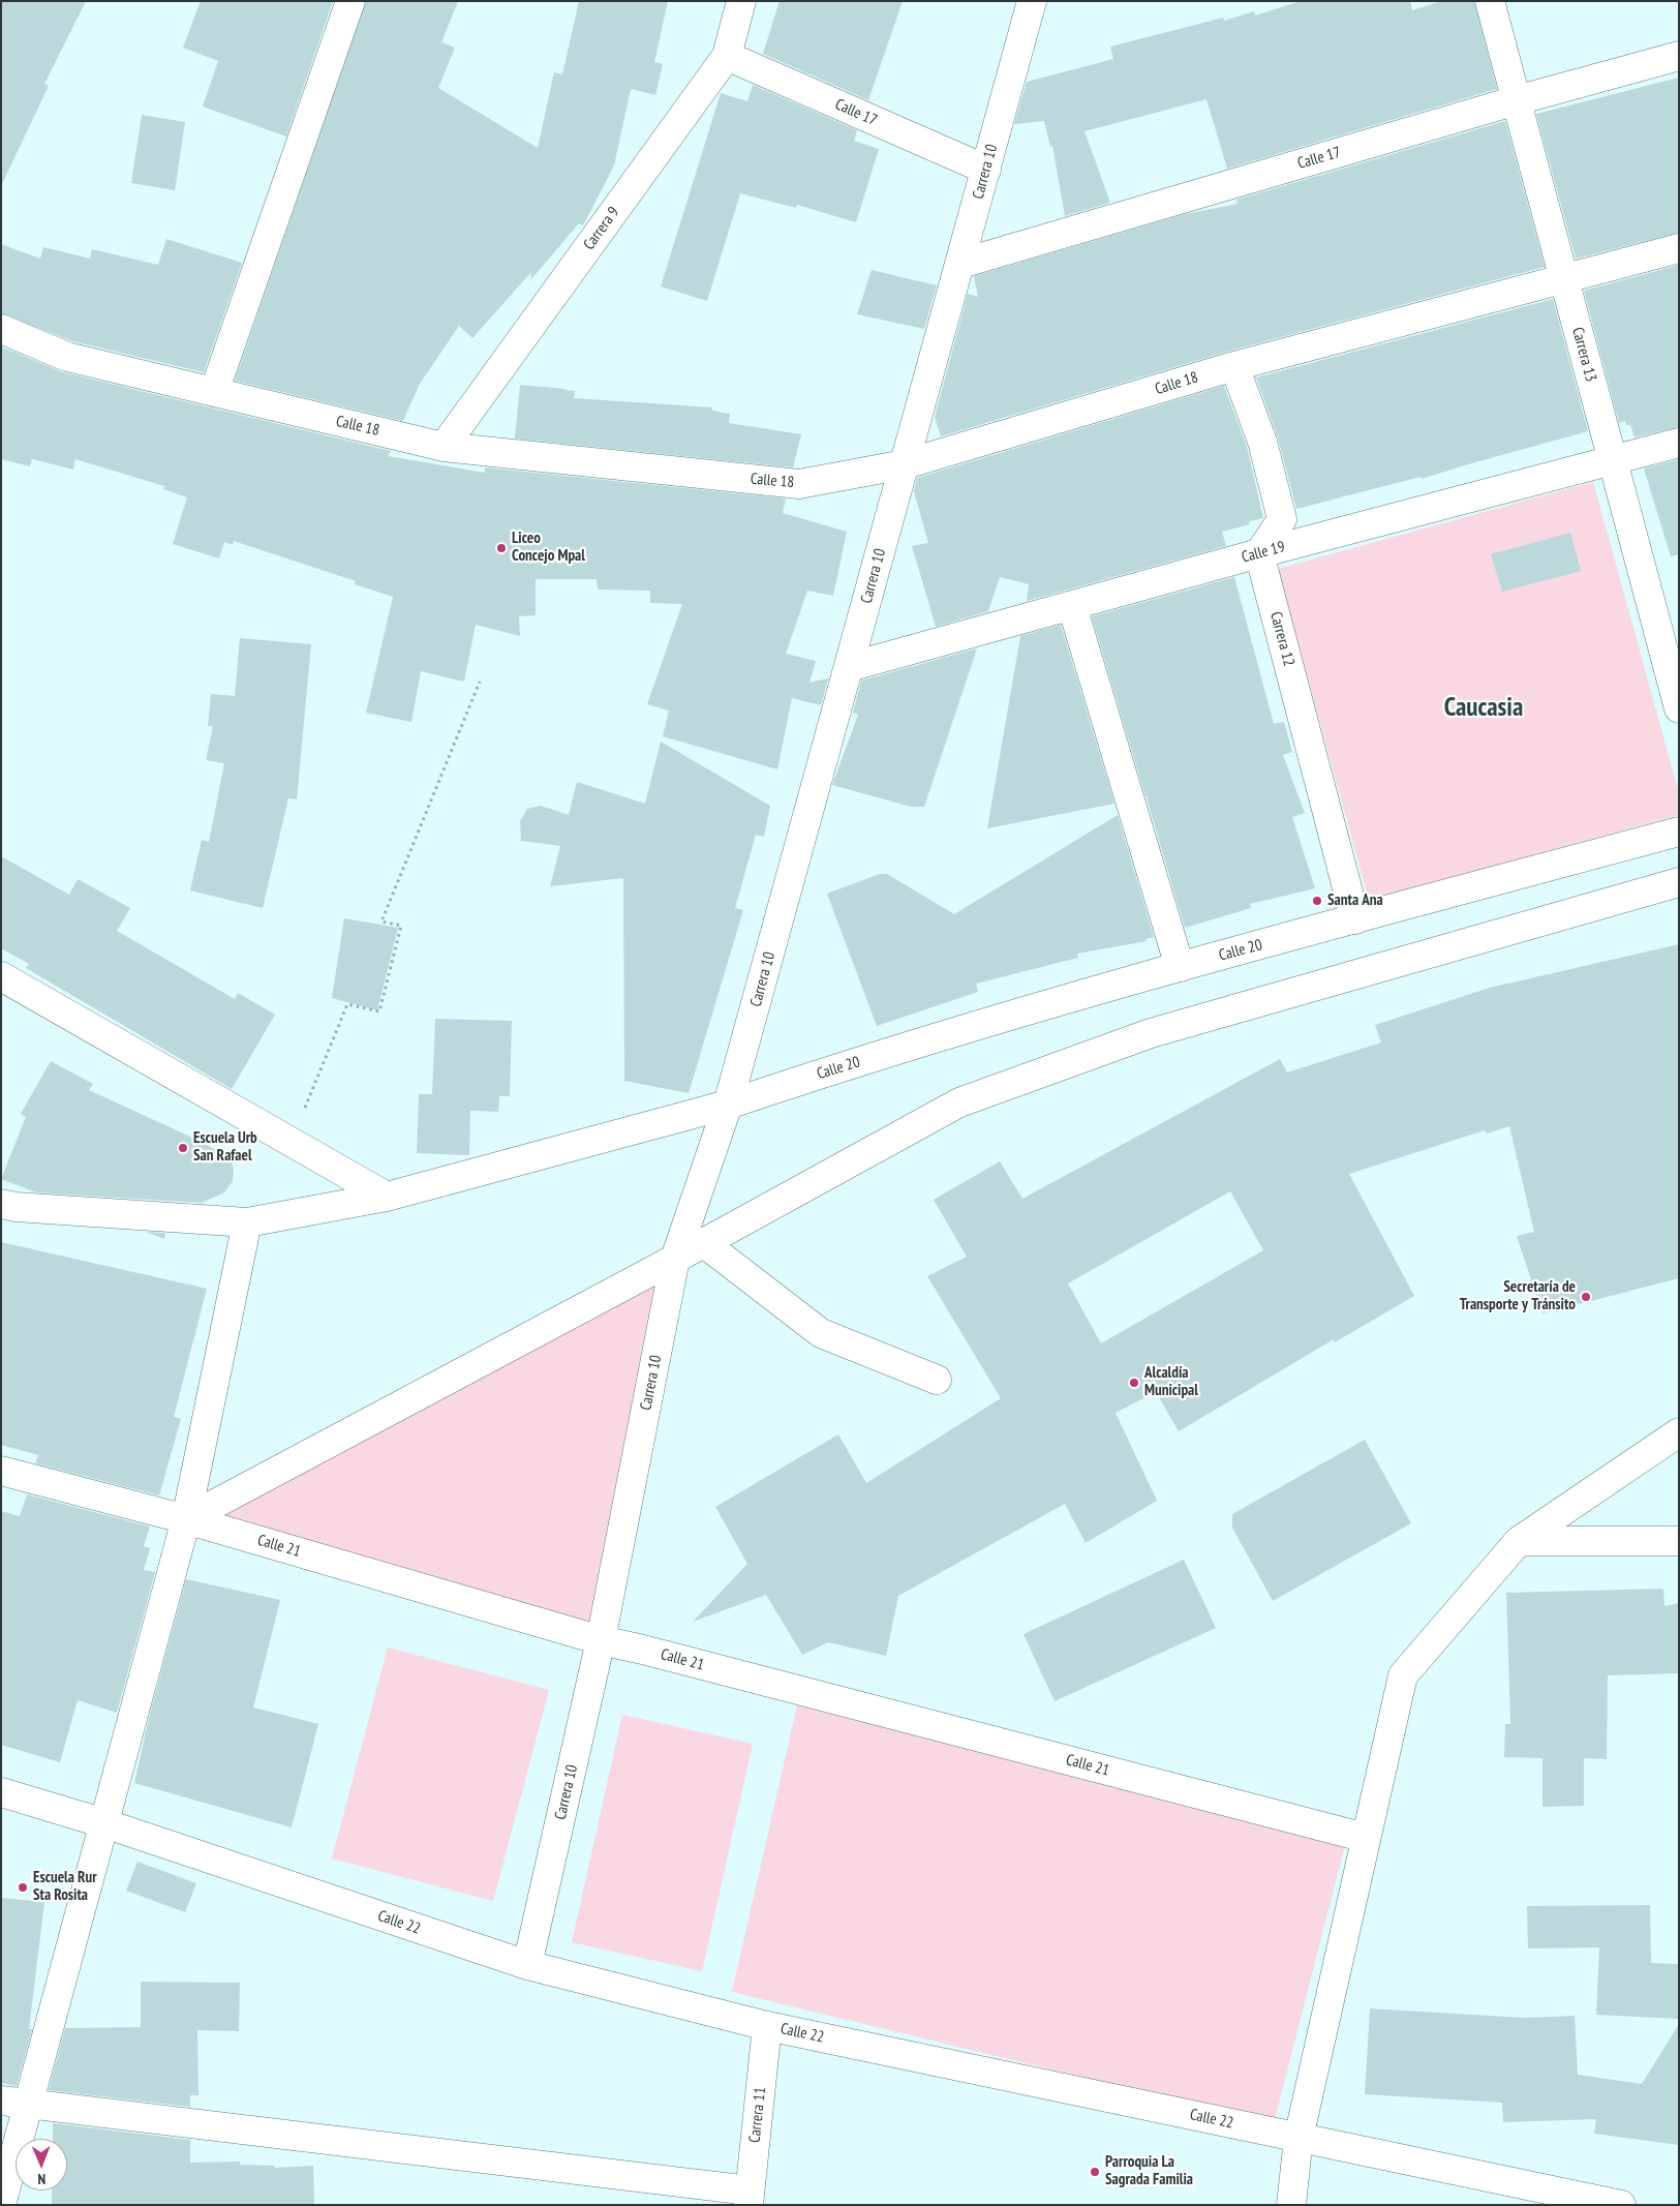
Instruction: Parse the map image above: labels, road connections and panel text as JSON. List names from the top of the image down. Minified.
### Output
{"streets":{"street":["Calle 17","Carrera 10","Carrera 9","Carrera 13","Calle 18","Calle 19","Carrera 12","Calle 20","Calle 21","Calle 22","Carrera 11"]},"crossings":[["Calle 17","Carrera 10"],["Calle 17","Carrera 9"],["Calle 17","Carrera 13"],["Carrera 10","Calle 18"],["Carrera 10","Calle 19"],["Carrera 10","Calle 20"],["Carrera 10","Calle 21"],["Carrera 10","Calle 22"],["Carrera 9","Calle 18"],["Carrera 13","Calle 18"],["Carrera 13","Calle 19"],["Calle 19","Carrera 12"],["Carrera 12","Calle 20"],["Calle 22","Carrera 11"]],"districts":["Caucasia"],"places":["Liceo Concejo Mpal","Santa Ana","Escuela Urb San Rafael","Secretaría de Transporte y Tránsito","Alcaldía Municipal","Escuela Rur Sta Rosita","Parroquia La Sagrada Familia"],"north":"bottom"}
